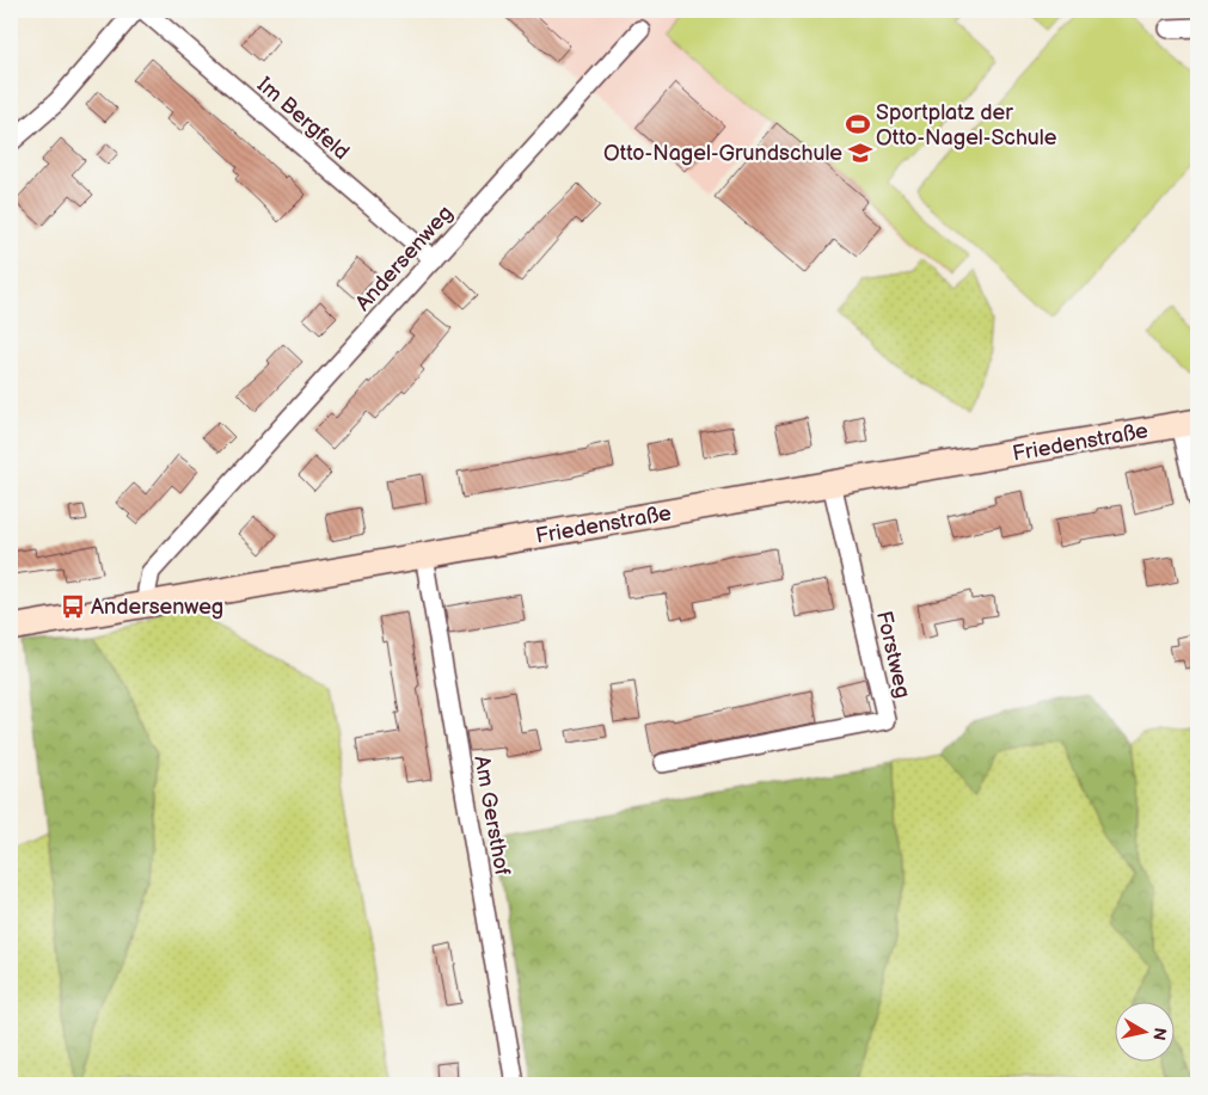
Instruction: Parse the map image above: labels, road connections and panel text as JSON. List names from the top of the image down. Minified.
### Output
{"streets":{"main road":["Friedenstraße"],"street":["Im Bergfeld","Andersenweg","Forstweg","Am Gersthof"]},"crossings":[["Im Bergfeld","Andersenweg"],["Andersenweg","Friedenstraße"],["Friedenstraße","Forstweg"],["Friedenstraße","Am Gersthof"]],"places":{"sports":["Sportplatz der Otto-Nagel-Schule"],"school or university":["Otto-Nagel-Grundschule"],"bus stop":["Andersenweg"]},"north":"right"}
